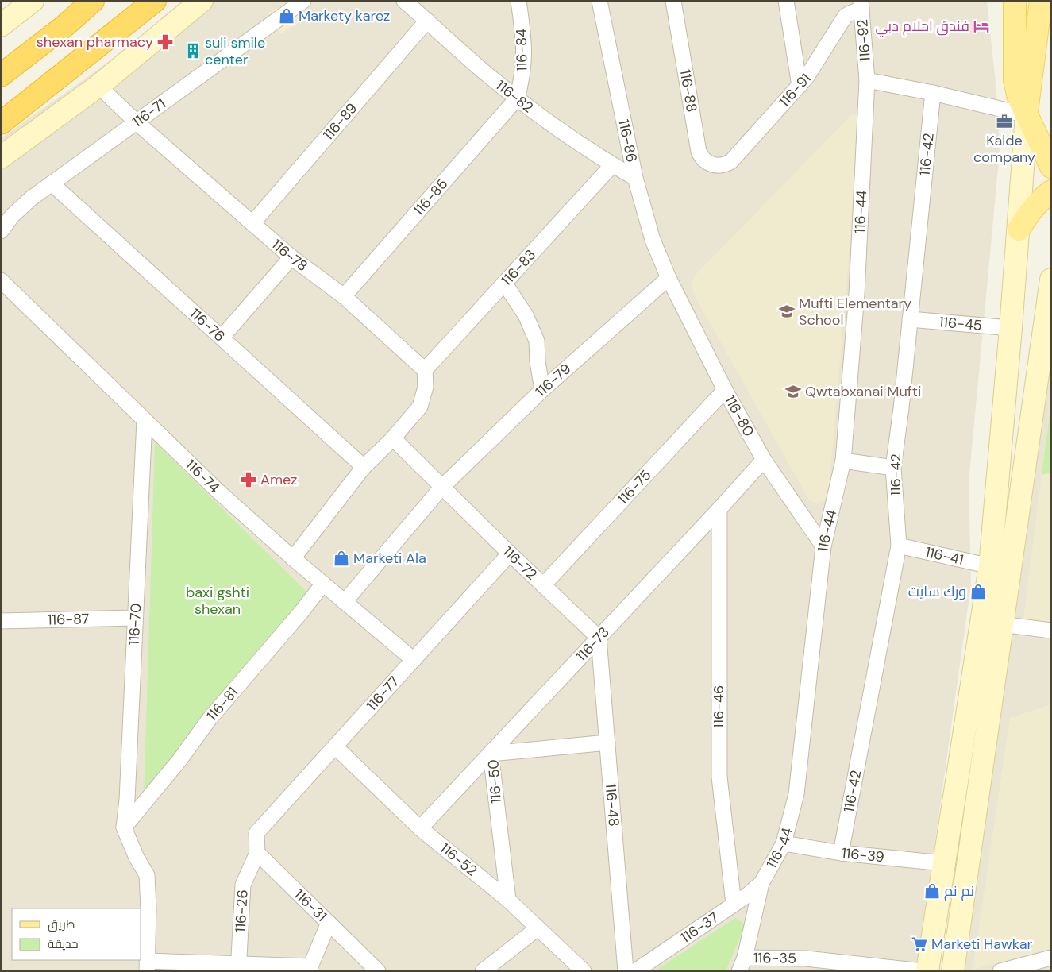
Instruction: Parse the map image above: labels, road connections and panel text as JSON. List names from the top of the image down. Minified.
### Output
{"streets":{"street":["116-92","116-84","116-91","116-88","116-82","116-71","116-89","116-86","116-42","116-85","116-44","116-78","116-83","116-45","116-76","116-79","116-80","116-74","116-75","116-41","116-72","116-87","116-70","116-73","116-77","116-81","116-46","116-50","116-48","116-39","116-52","116-31","116-26","116-37","116-35"]},"crossings":[["116-92","116-91"],["116-92","116-44"],["116-84","116-82"],["116-84","116-85"],["116-91","116-88"],["116-82","116-89"],["116-82","116-86"],["116-82","116-85"],["116-82","116-83"],["116-71","116-78"],["116-71","116-76"],["116-89","116-78"],["116-86","116-79"],["116-86","116-80"],["116-42","116-45"],["116-42","116-41"],["116-42","116-39"],["116-85","116-78"],["116-44","116-80"],["116-44","116-39"],["116-44","116-37"],["116-44","116-35"],["116-78","116-83"],["116-79","116-80"],["116-79","116-74"],["116-79","116-72"],["116-80","116-75"],["116-80","116-73"],["116-74","116-70"],["116-74","116-77"],["116-74","116-81"],["116-75","116-72"],["116-72","116-73"],["116-72","116-77"],["116-72","116-48"],["116-87","116-70"],["116-70","116-81"],["116-73","116-46"],["116-73","116-50"],["116-73","116-48"],["116-73","116-52"],["116-77","116-52"],["116-77","116-31"],["116-77","116-26"],["116-46","116-37"],["116-50","116-48"],["116-50","116-52"],["116-31","116-26"]],"parks":["baxi gshti shexan"],"places":{"shop":["Markety karez","Marketi Ala","ورك سايت","نم نم"],"hotel":["فندق احلام دبي"],"pharmacy":["shexan pharmacy","Amez"],"building":["suli smile center"],"office":["Kalde company"],"school or university":["Mufti Elementary School","Qwtabxanai Mufti"],"supermarket":["Marketi Hawkar"]},"legend":["طريق","حديقة"]}
